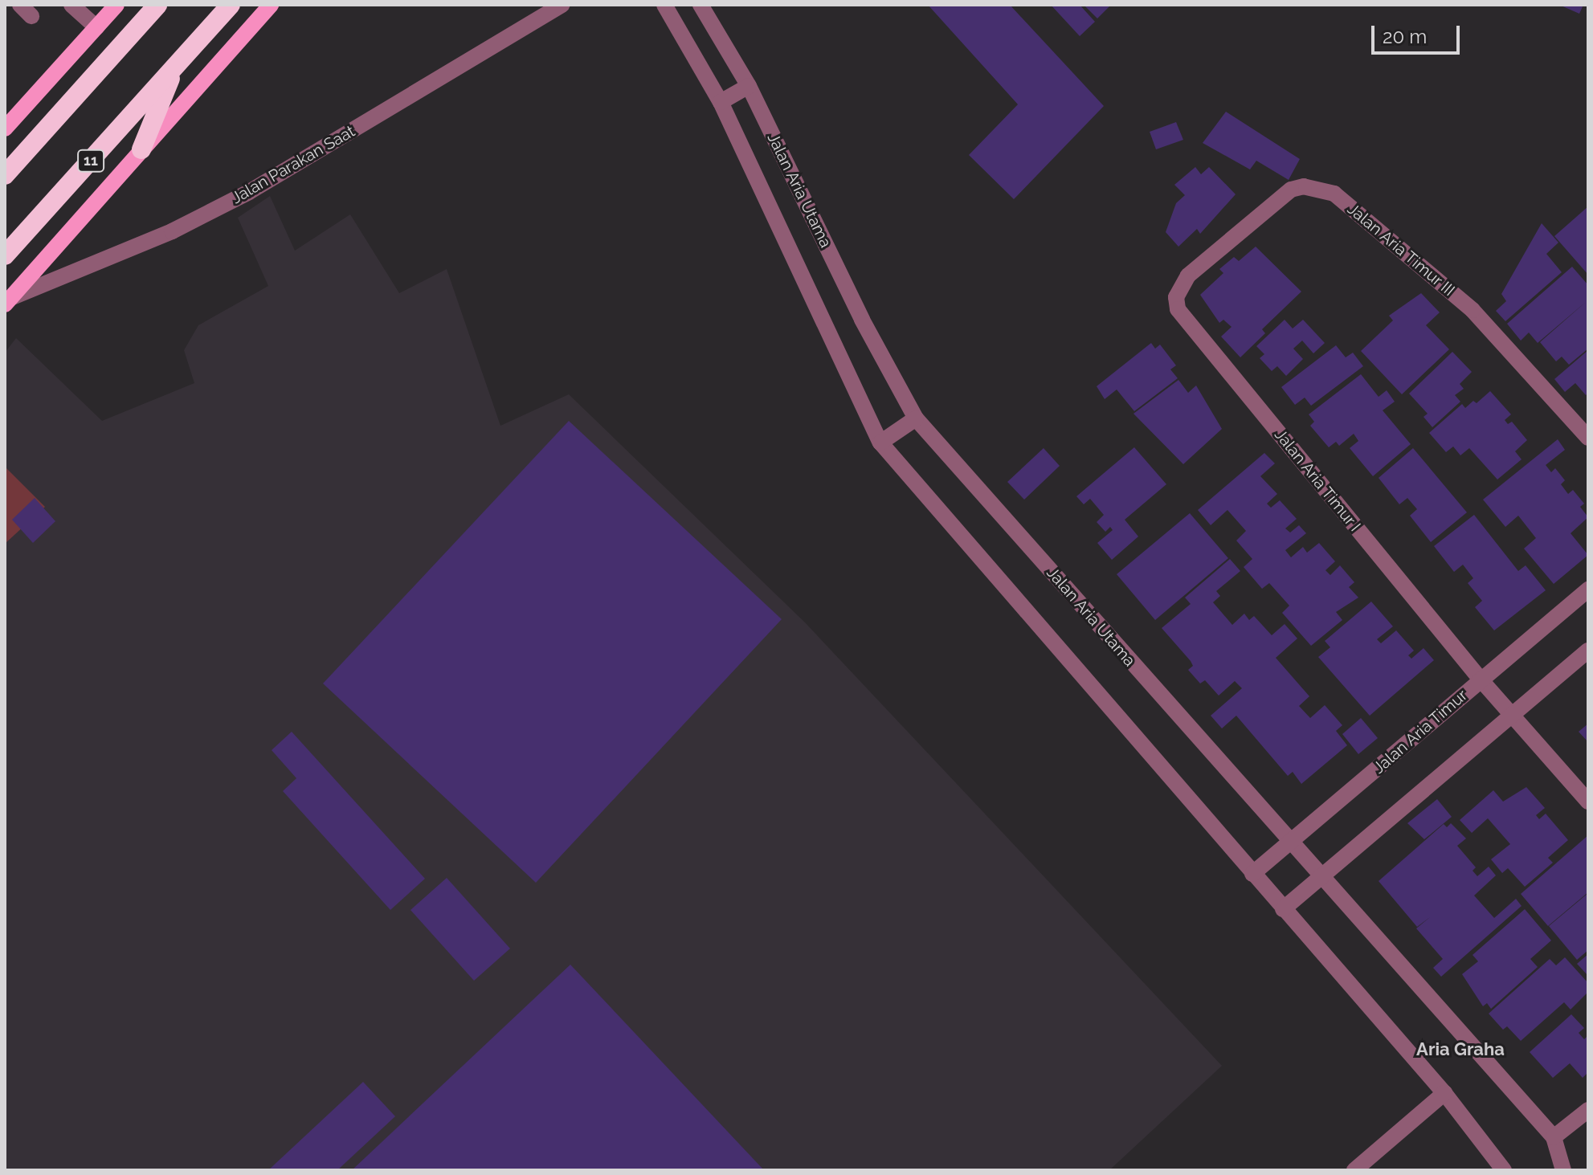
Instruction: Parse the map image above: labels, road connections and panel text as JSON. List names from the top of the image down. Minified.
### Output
{"streets":{"highway":["11"],"street":["Jalan Parakan Saat","Jalan Aria Utama","Jalan Aria Timur III","Jalan Aria Timur I","Jalan Aria Timur"]},"crossings":[["Jalan Aria Utama","Jalan Aria Timur"],["Jalan Aria Timur III","Jalan Aria Timur I"],["Jalan Aria Timur I","Jalan Aria Timur"]],"districts":["Aria Graha"],"scale_bar":"20 m"}
